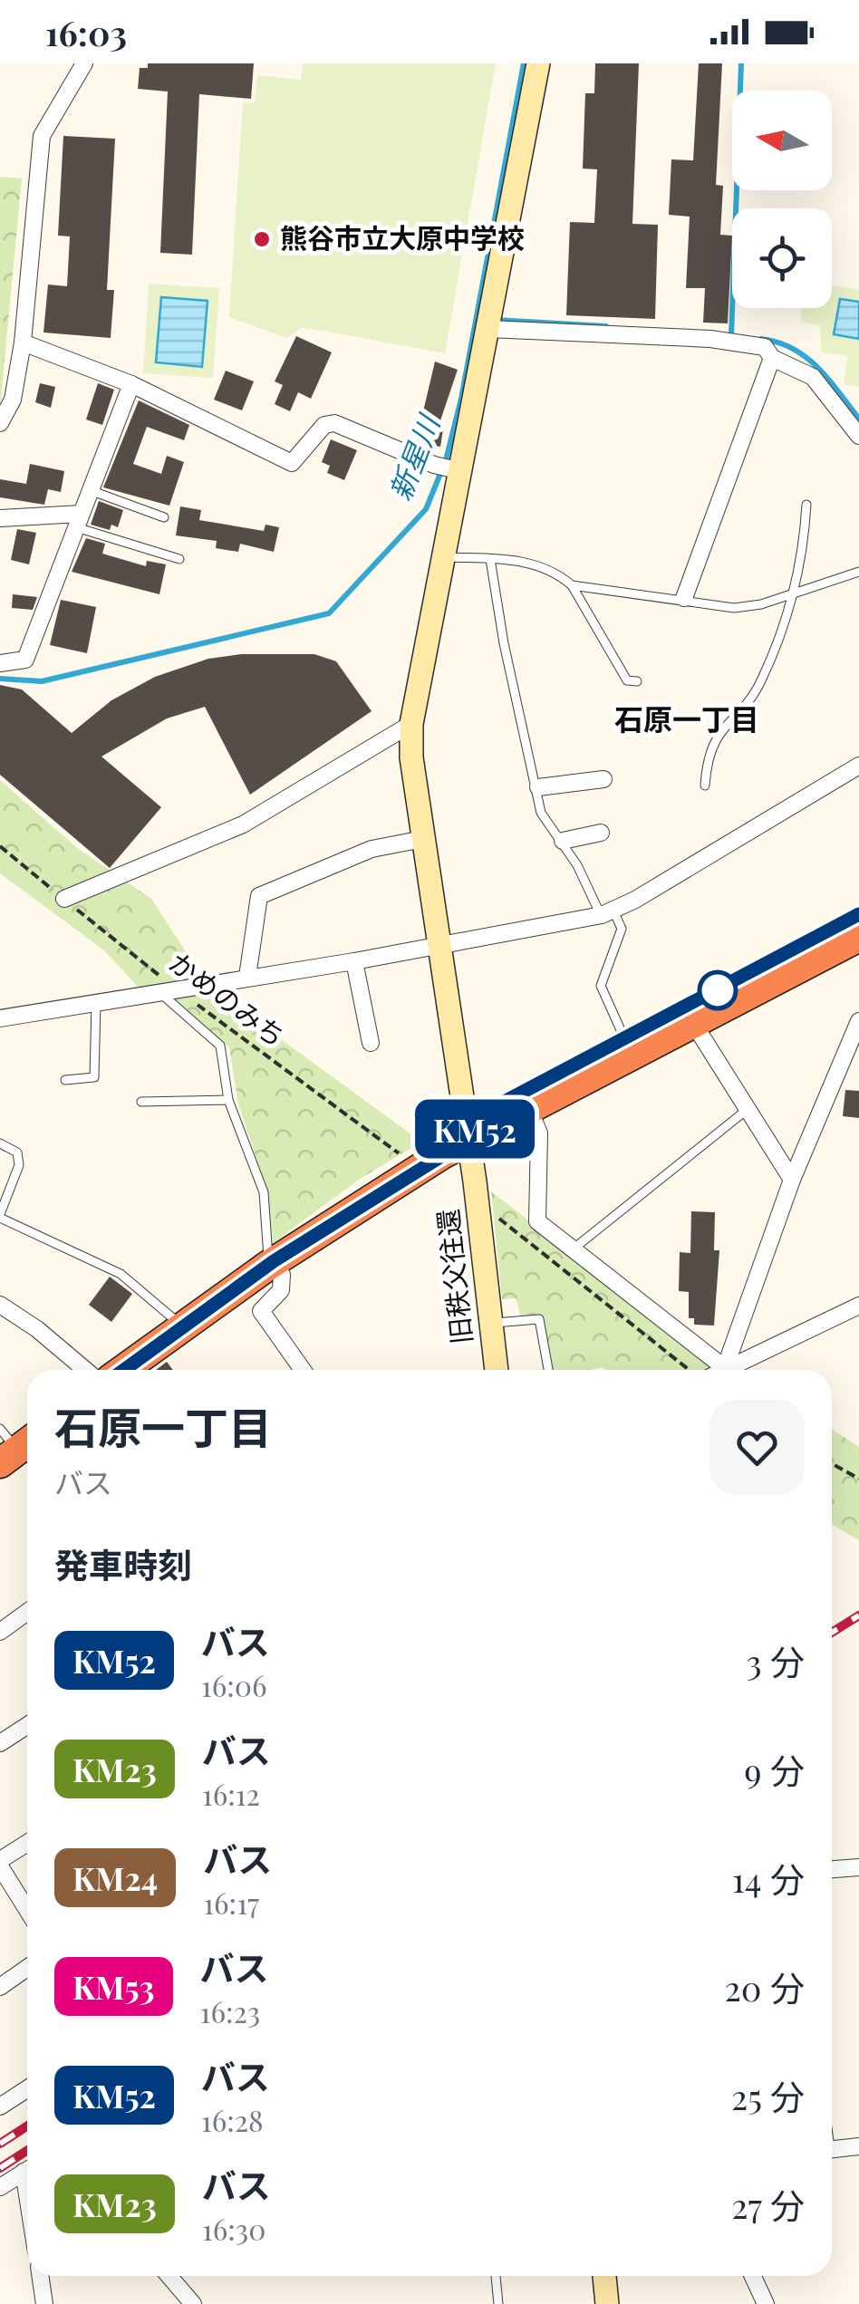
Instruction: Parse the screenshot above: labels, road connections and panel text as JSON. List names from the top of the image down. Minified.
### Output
{"streets":{"street":["旧秩父往還"],"path":["かめのみち"]},"districts":["石原一丁目"],"water":["新星川"],"places":["熊谷市立大原中学校"],"lines":["bus line KM52"],"north":"left","page":{"status":"16:03","on_map":"KM52","heading":[["石原一丁目","バス"],"発車時刻"],"list":[{"mark":"KM52","name":"バス","note":"16:06","value":"3 分"},{"mark":"KM23","name":"バス","note":"16:12","value":"9 分"},{"mark":"KM24","name":"バス","note":"16:17","value":"14 分"},{"mark":"KM53","name":"バス","note":"16:23","value":"20 分"},{"mark":"KM52","name":"バス","note":"16:28","value":"25 分"},{"mark":"KM23","name":"バス","note":"16:30","value":"27 分"}]}}
